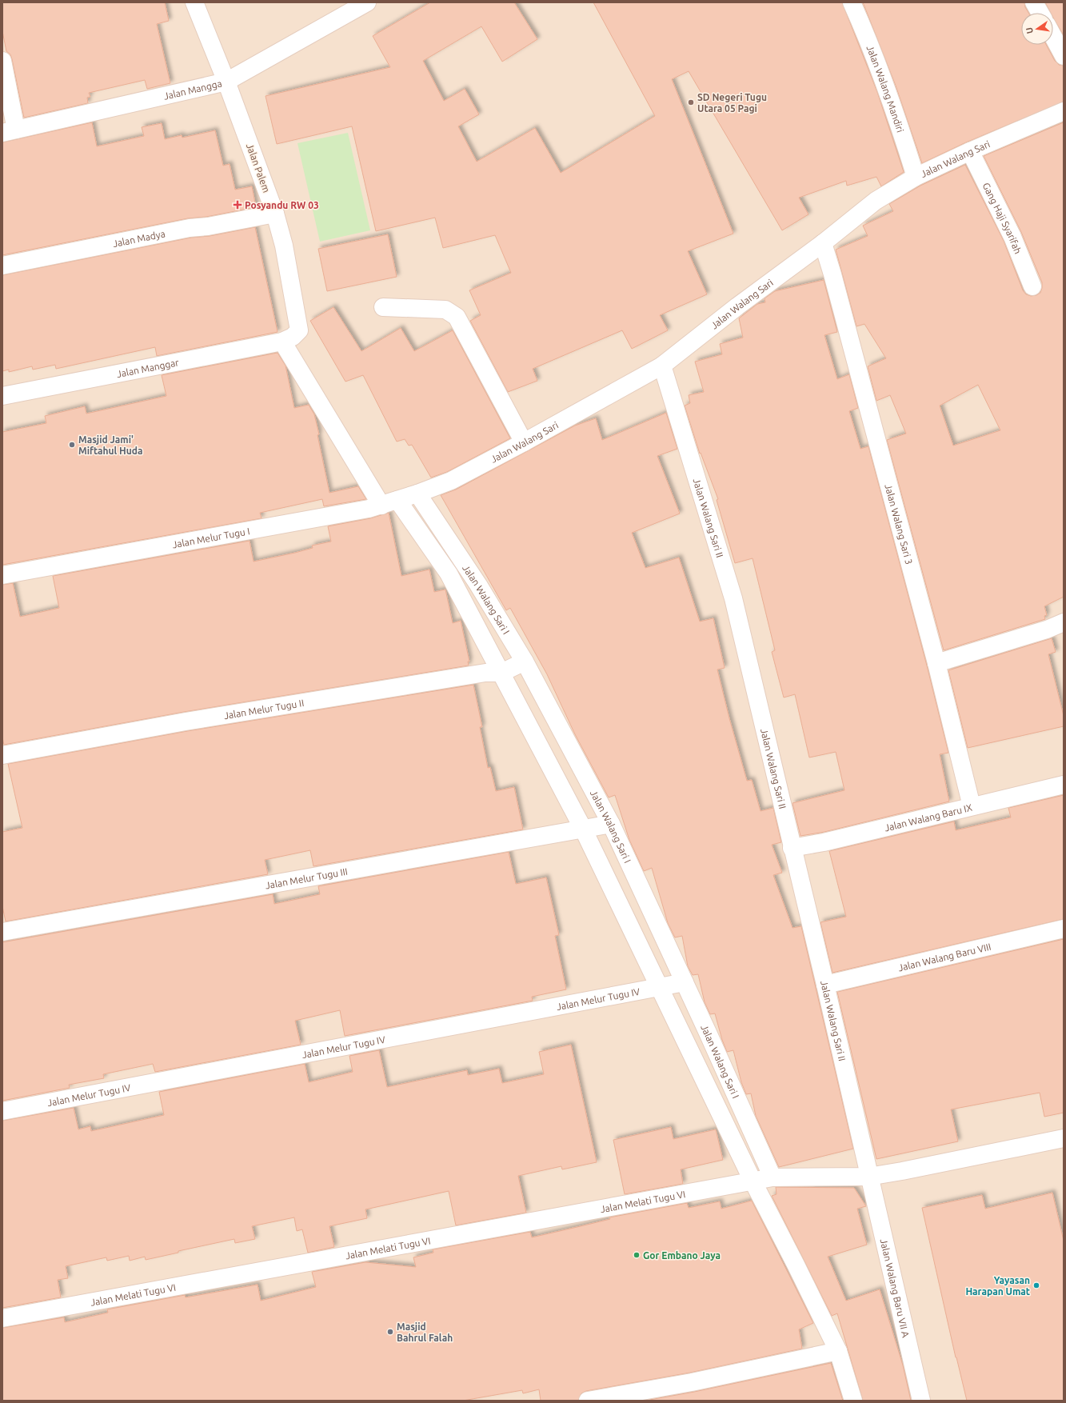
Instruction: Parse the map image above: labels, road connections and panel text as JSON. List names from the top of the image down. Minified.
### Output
{"streets":{"street":["Jalan Mangga","Jalan Walang Mandiri","Jalan Walang Sari","Jalan Palem","Gang Haji Syarifah","Jalan Madya","Jalan Manggar","Jalan Walang Sari II","Jalan Walang Sari 3","Jalan Melur Tugu I","Jalan Walang Sari I","Jalan Melur Tugu II","Jalan Walang Baru IX","Jalan Melur Tugu III","Jalan Walang Baru VIII","Jalan Melur Tugu IV","Jalan Melati Tugu VI","Jalan Walang Baru VII A"]},"crossings":[["Jalan Mangga","Jalan Palem"],["Jalan Walang Mandiri","Jalan Walang Sari"],["Jalan Walang Sari","Gang Haji Syarifah"],["Jalan Walang Sari","Jalan Walang Sari II"],["Jalan Walang Sari","Jalan Walang Sari 3"],["Jalan Walang Sari","Jalan Melur Tugu I"],["Jalan Walang Sari","Jalan Walang Sari I"],["Jalan Palem","Jalan Madya"],["Jalan Palem","Jalan Manggar"],["Jalan Walang Sari II","Jalan Walang Baru IX"],["Jalan Walang Sari II","Jalan Walang Baru VIII"],["Jalan Walang Sari II","Jalan Melati Tugu VI"],["Jalan Walang Sari II","Jalan Walang Baru VII A"],["Jalan Walang Sari 3","Jalan Walang Baru IX"],["Jalan Melur Tugu I","Jalan Walang Sari I"],["Jalan Walang Sari I","Jalan Melur Tugu II"],["Jalan Walang Sari I","Jalan Melur Tugu III"],["Jalan Walang Sari I","Jalan Melur Tugu IV"],["Jalan Walang Sari I","Jalan Melati Tugu VI"],["Jalan Melati Tugu VI","Jalan Walang Baru VII A"]],"places":{"other":["SD Negeri Tugu Utara 05 Pagi","Masjid Jami' Miftahul Huda","Gor Embano Jaya","Yayasan Harapan Umat","Masjid Bahrul Falah"],"health":["Posyandu RW 03"]},"north":"left"}
